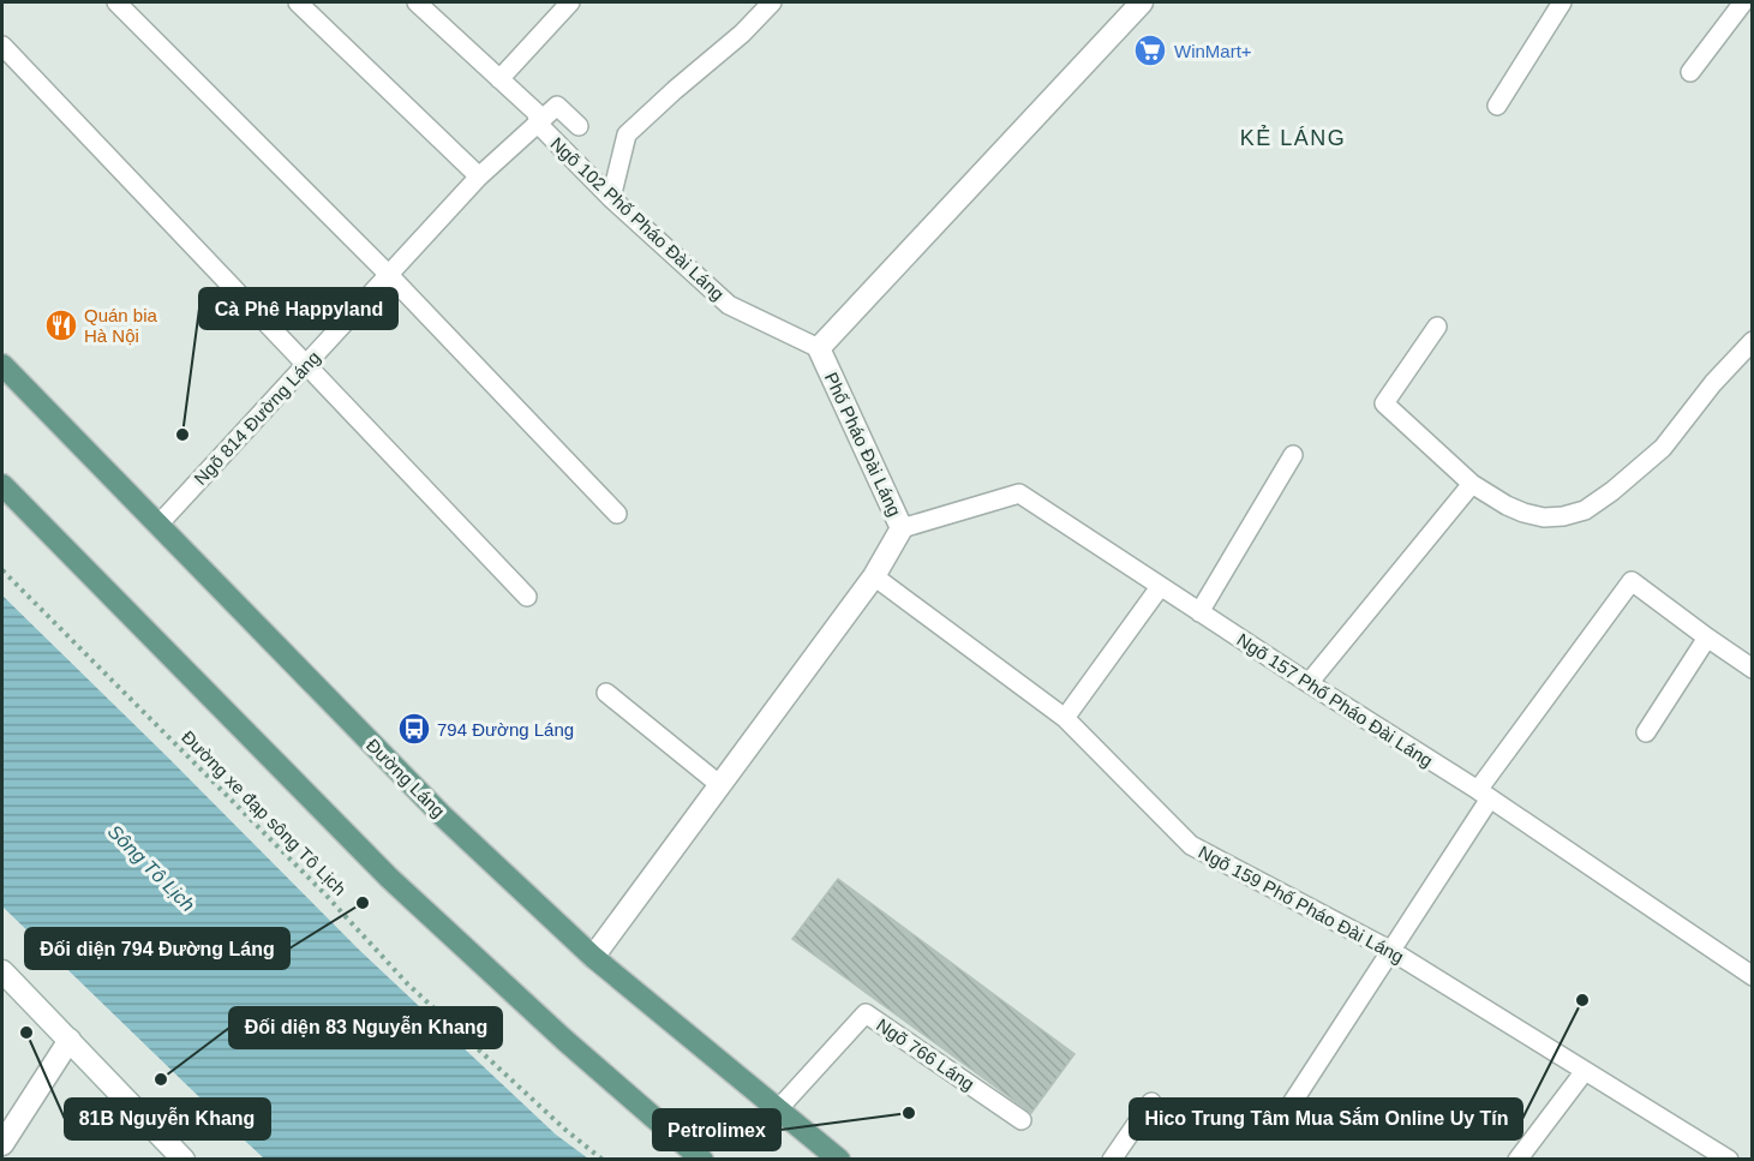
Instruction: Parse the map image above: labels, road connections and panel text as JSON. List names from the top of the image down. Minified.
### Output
{"streets":{"main road":["Đường Láng"],"street":["Phố Pháo Đài Láng"],"lane":["Ngõ 102 Phố Pháo Đài Láng","Ngõ 814 Đường Láng","Ngõ 157 Phố Pháo Đài Láng","Ngõ 159 Phố Pháo Đài Láng","Ngõ 766 Láng"],"path":["Đường xe đạp sông Tô Lịch"]},"crossings":[["Ngõ 102 Phố Pháo Đài Láng","Ngõ 814 Đường Láng"],["Ngõ 102 Phố Pháo Đài Láng","Phố Pháo Đài Láng"],["Ngõ 814 Đường Láng","Đường Láng"],["Phố Pháo Đài Láng","Ngõ 157 Phố Pháo Đài Láng"],["Phố Pháo Đài Láng","Đường Láng"],["Phố Pháo Đài Láng","Ngõ 159 Phố Pháo Đài Láng"],["Đường Láng","Ngõ 766 Láng"]],"districts":["KẺ LÁNG"],"water":["Sông Tô Lịch"],"places":{"supermarket":["WinMart+"],"restaurant":["Quán bia Hà Nội"],"other":["Cà Phê Happyland","Đối diện 794 Đường Láng","Hico Trung Tâm Mua Sắm Online Uy Tín","81B Nguyễn Khang","Đối diện 83 Nguyễn Khang","Petrolimex"],"bus stop":["794 Đường Láng"]}}
